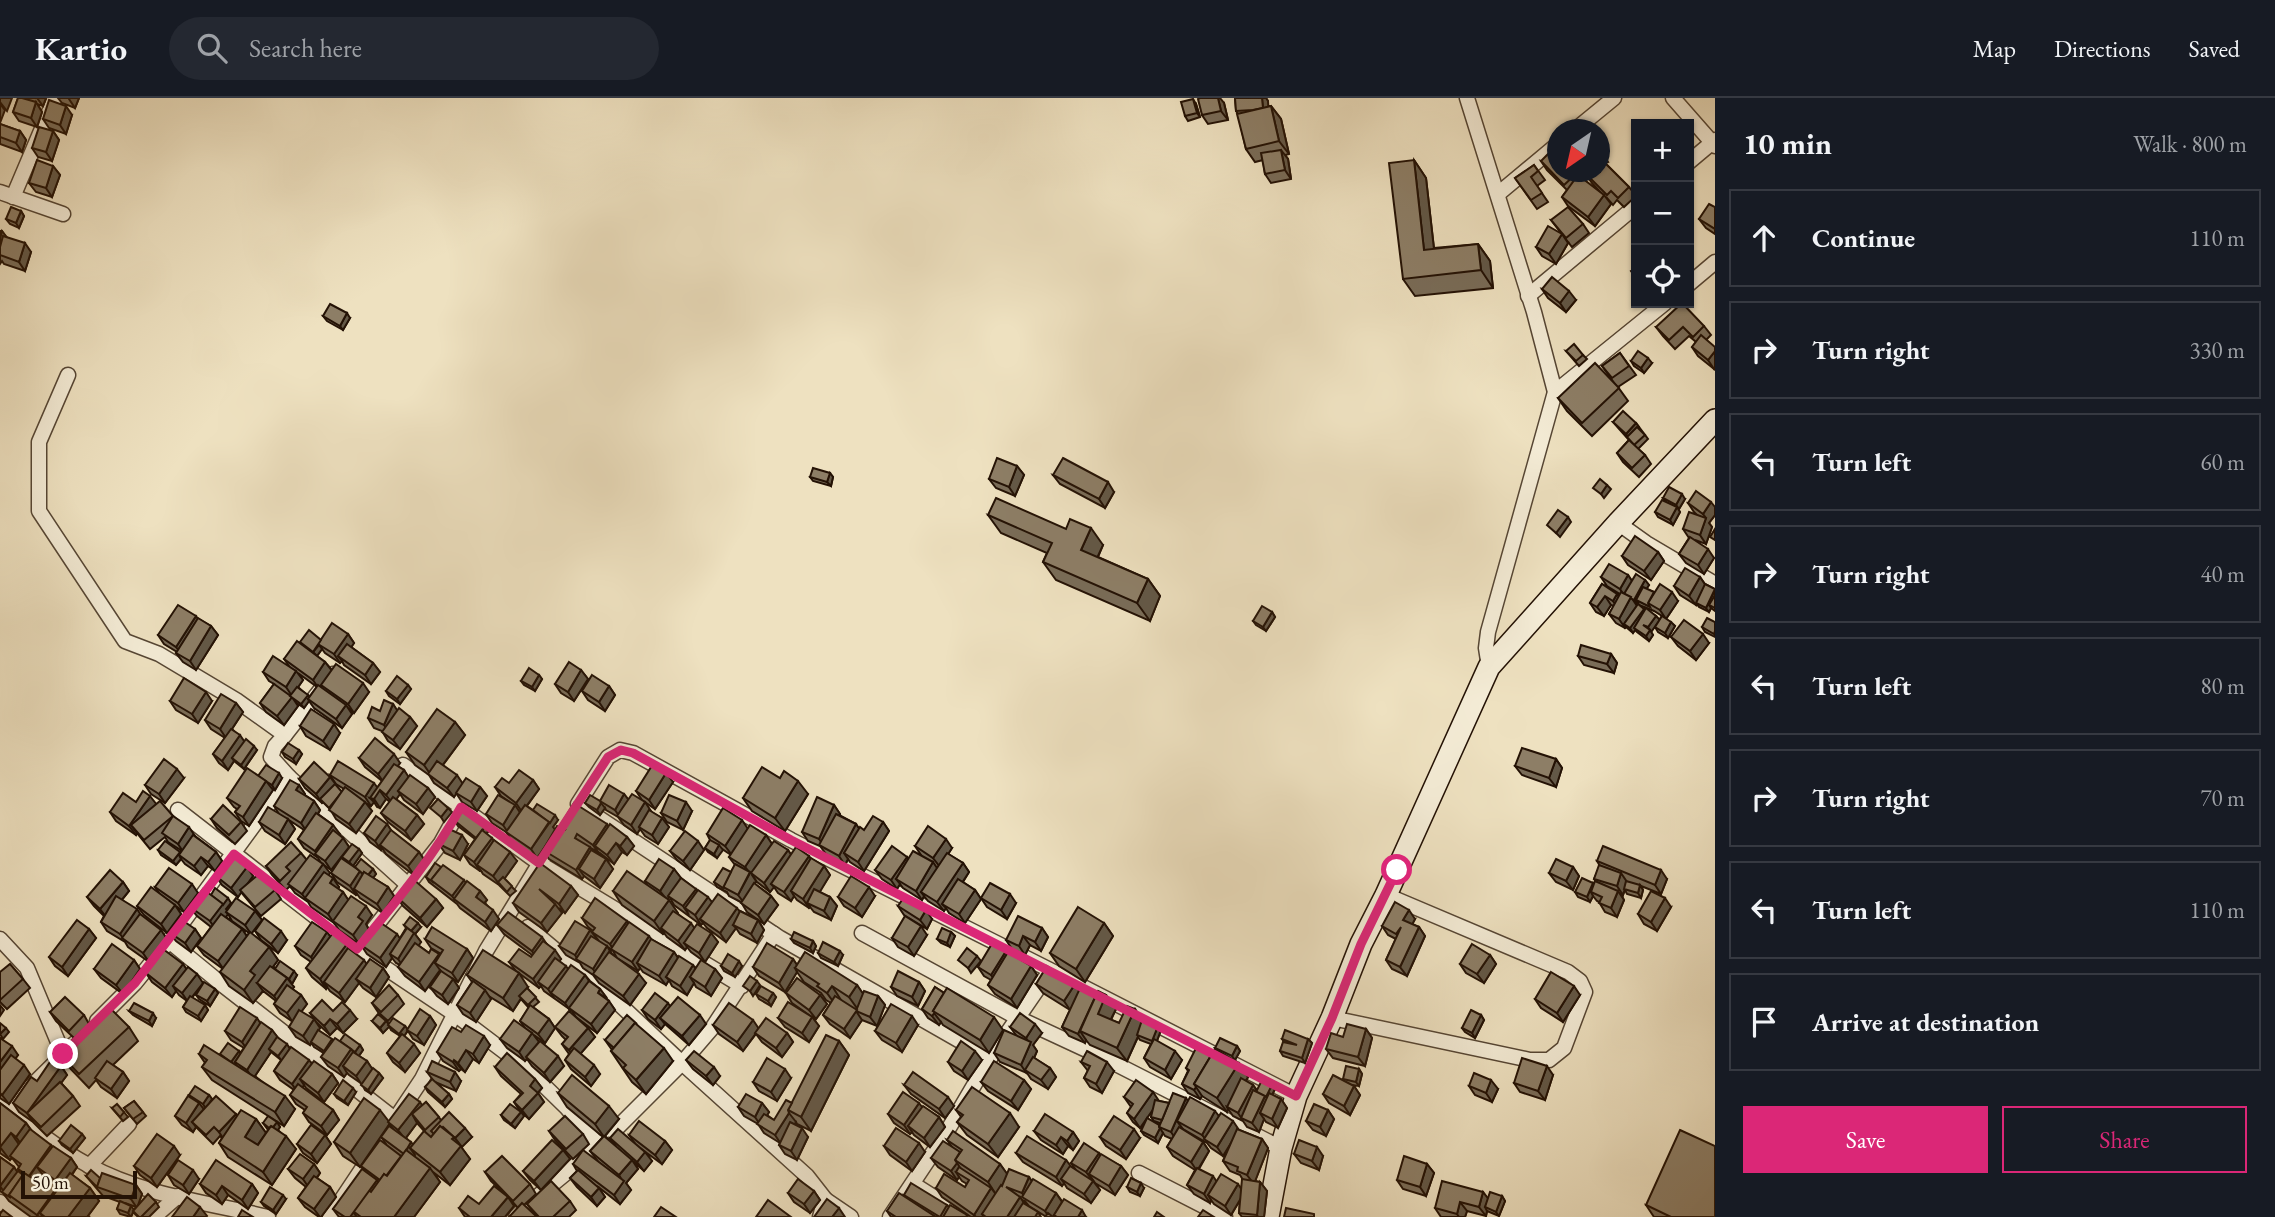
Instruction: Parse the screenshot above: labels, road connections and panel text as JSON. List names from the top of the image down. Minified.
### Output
{"scale_bar":"50 m","north":"bottom left","page":{"header":"Kartio","search":"Search here","nav":["Map","Directions","Saved"],"heading":["10 min","Walk · 800 m"],"map_buttons":["+","−"],"list":[["Continue","110 m"],["Turn right","330 m"],["Turn left","60 m"],["Turn right","40 m"],["Turn left","80 m"],["Turn right","70 m"],["Turn left","110 m"],"Arrive at destination"],"buttons":["Save","Share"],"scale":"50 m"}}
